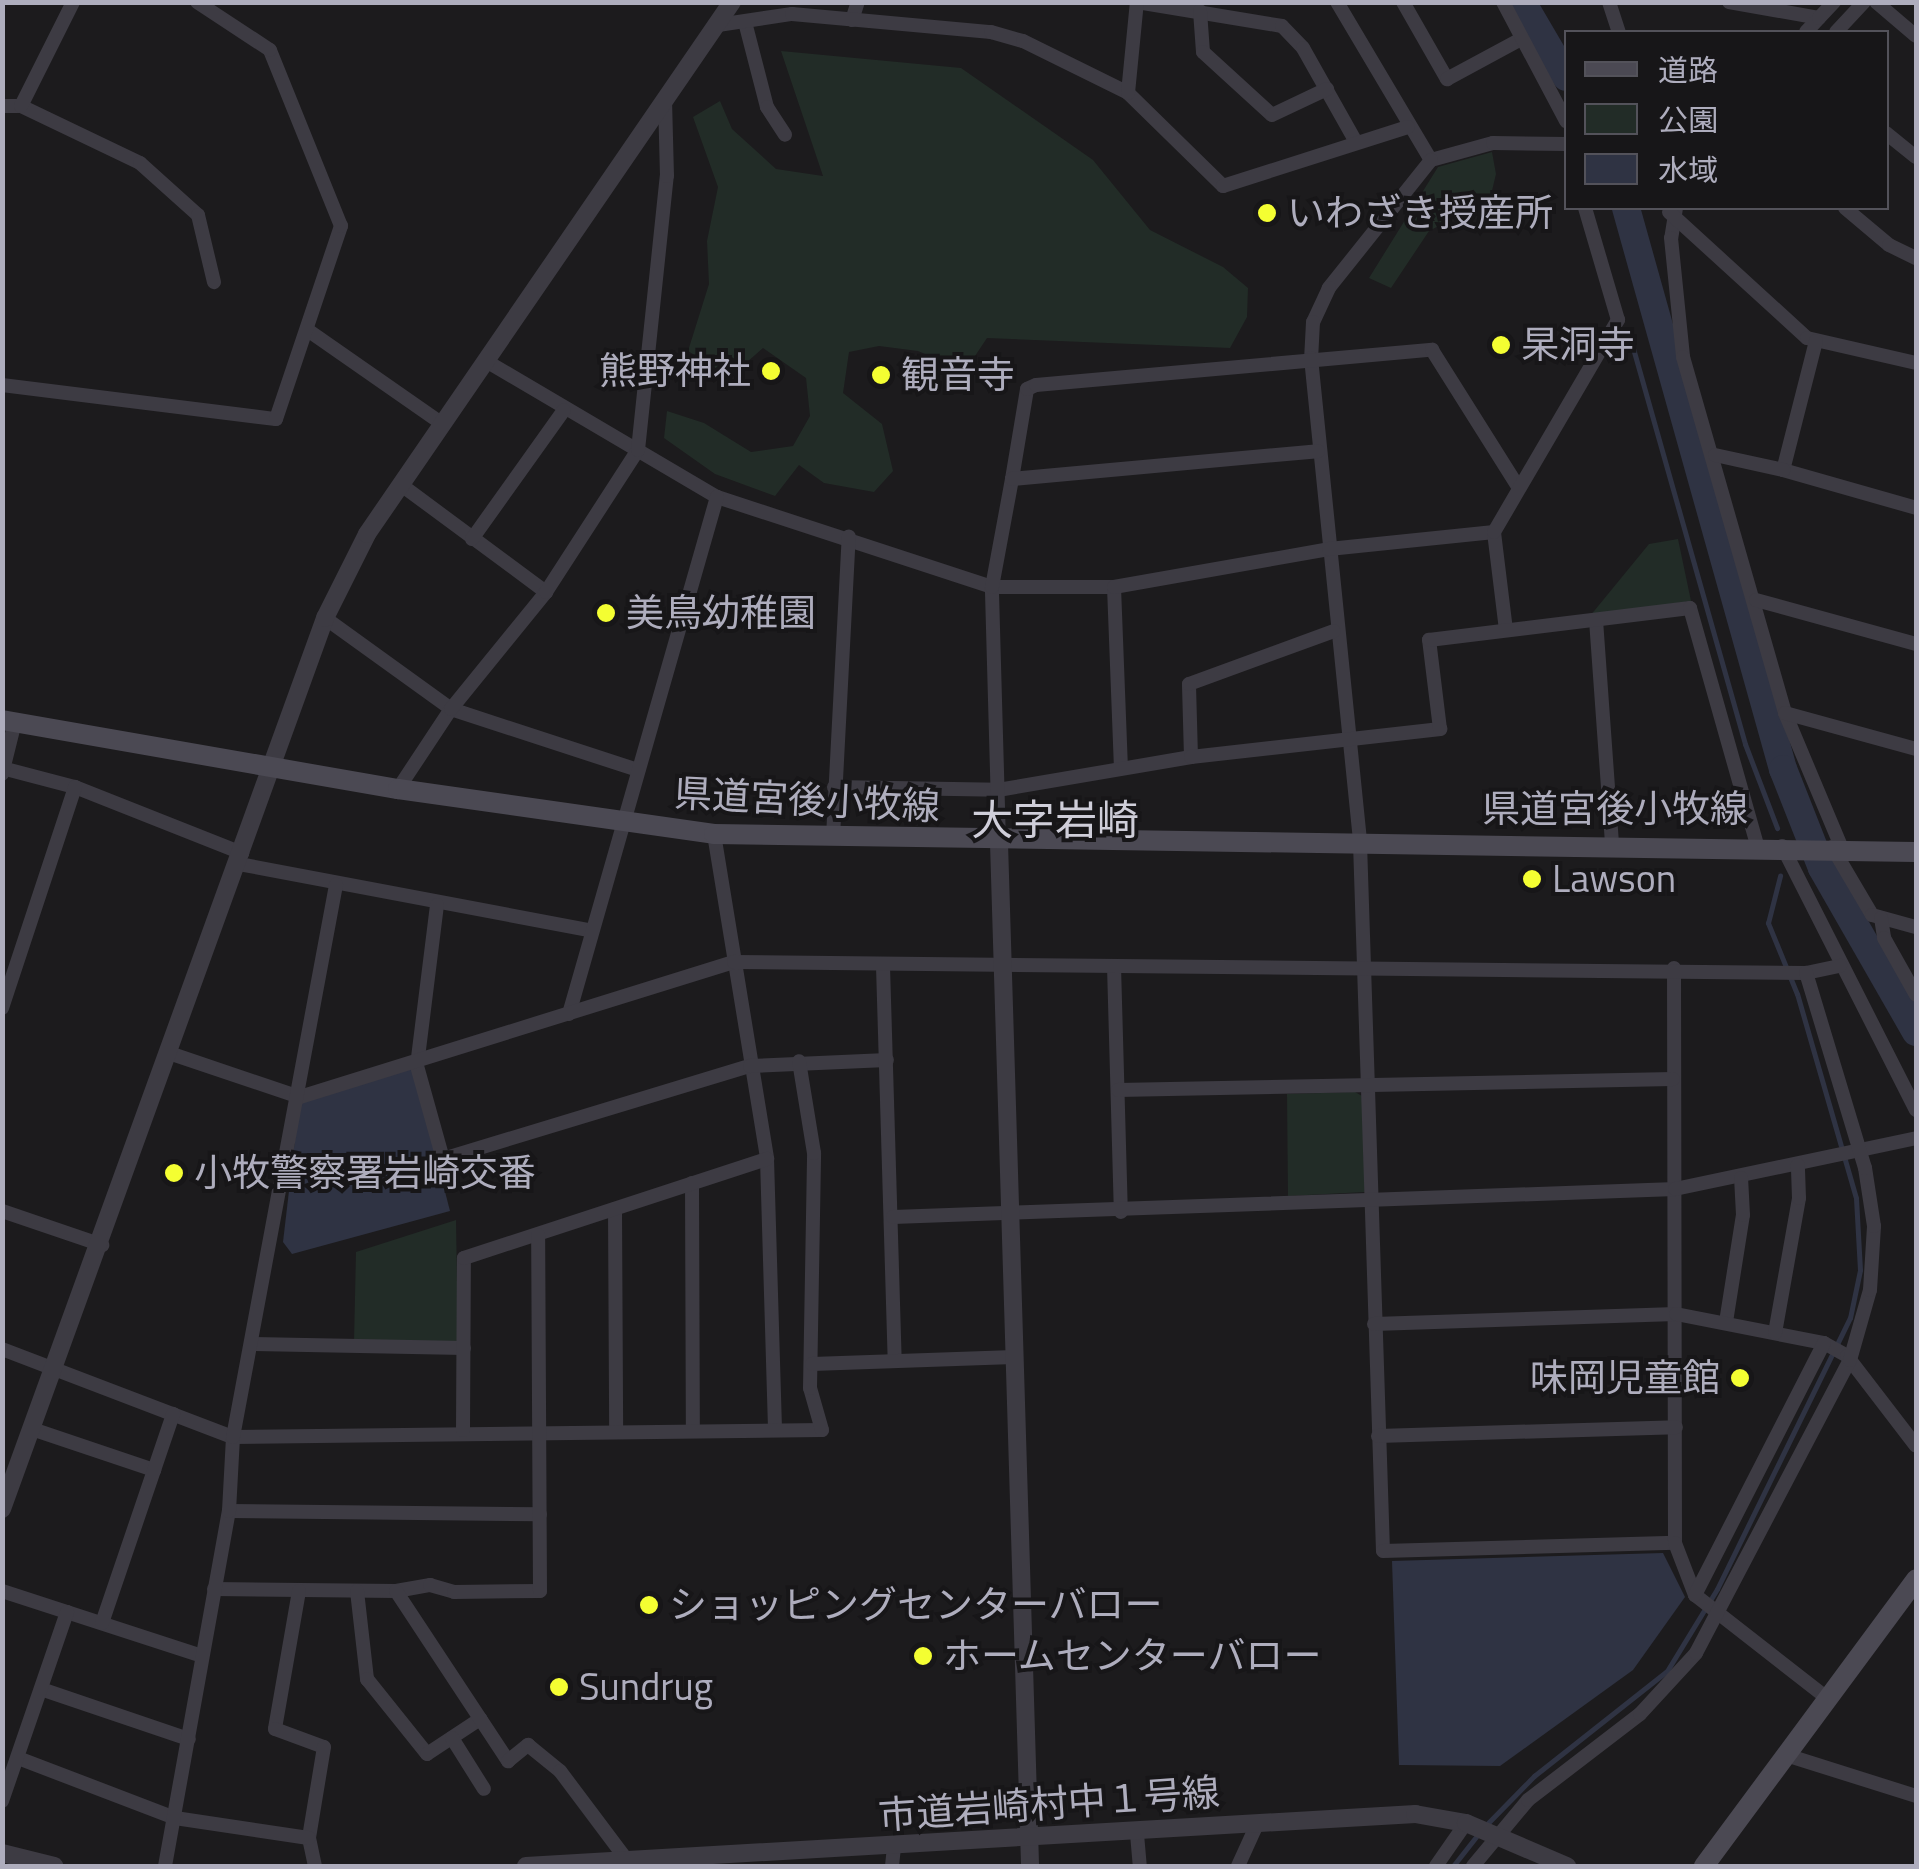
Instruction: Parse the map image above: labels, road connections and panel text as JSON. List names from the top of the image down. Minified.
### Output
{"streets":{"main road":["県道宮後小牧線"],"street":["市道岩崎村中１号線"]},"districts":["大字岩崎"],"places":["いわざき授産所","杲洞寺","熊野神社","観音寺","美鳥幼稚園","Lawson","小牧警察署岩崎交番","味岡児童館","ショッピングセンターバロー","ホームセンターバロー","Sundrug"],"legend":["道路","公園","水域"]}
